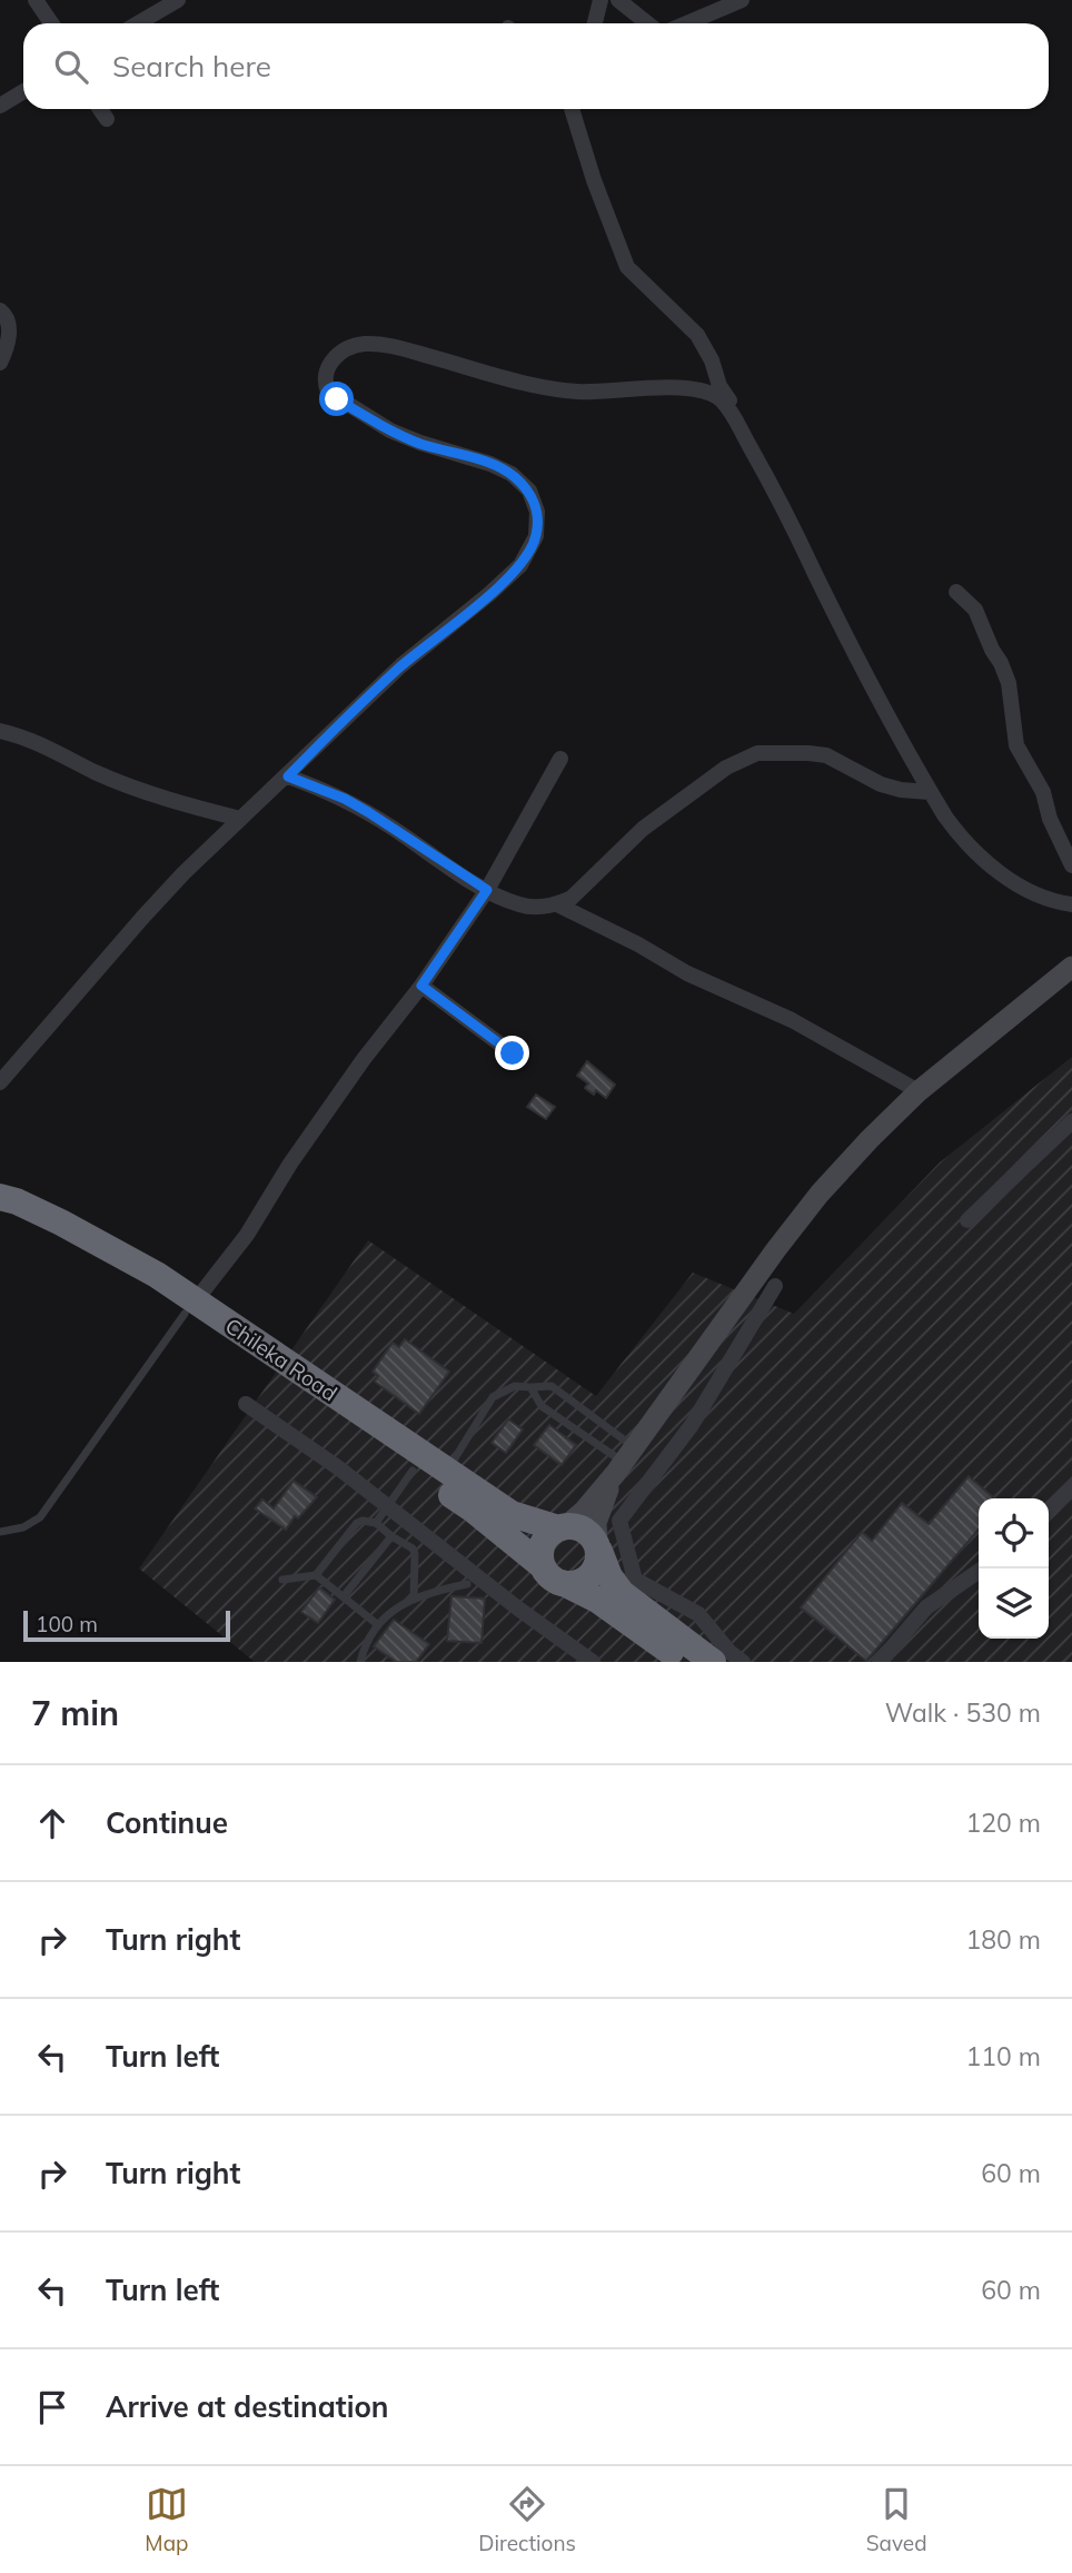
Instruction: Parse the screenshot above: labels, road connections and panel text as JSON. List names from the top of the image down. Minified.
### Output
{"streets":{"highway":["Chileka Road"]},"scale_bar":"100 m","page":{"search":"Search here","scale":"100 m","heading":["7 min","Walk · 530 m"],"list":[["Continue","120 m"],["Turn right","180 m"],["Turn left","110 m"],["Turn right","60 m"],["Turn left","60 m"],"Arrive at destination"],"nav":["Map","Directions","Saved"]}}
